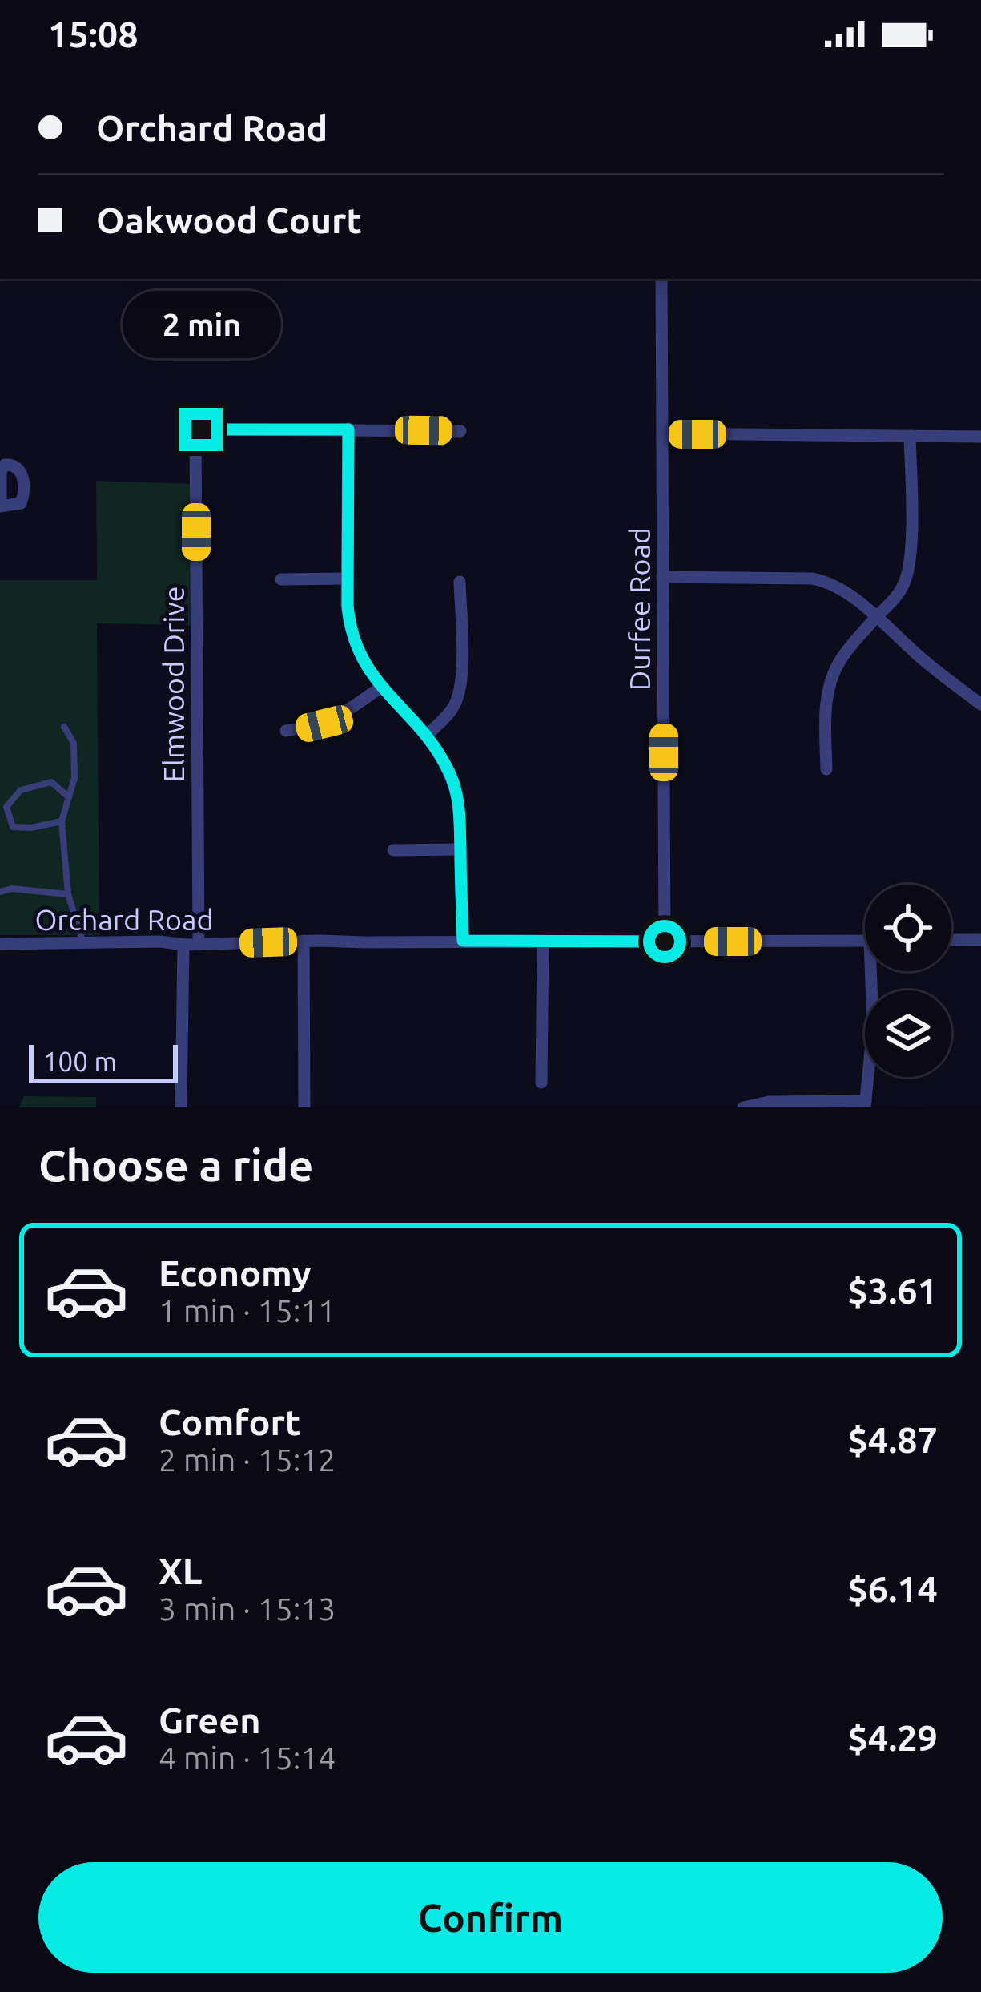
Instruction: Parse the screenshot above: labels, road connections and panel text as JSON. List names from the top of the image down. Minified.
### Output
{"streets":{"street":["Durfee Road","Elmwood Drive","Orchard Road"]},"crossings":[["Durfee Road","Orchard Road"],["Elmwood Drive","Orchard Road"]],"scale_bar":"100 m","page":{"status":"15:08","banner":["Orchard Road","Oakwood Court"],"bubble":"2 min","scale":"100 m","heading":"Choose a ride","list":[{"name":"Economy","note":"1 min · 15:11","value":"$3.61"},{"name":"Comfort","note":"2 min · 15:12","value":"$4.87"},{"name":"XL","note":"3 min · 15:13","value":"$6.14"},{"name":"Green","note":"4 min · 15:14","value":"$4.29"}],"buttons":"Confirm"}}
